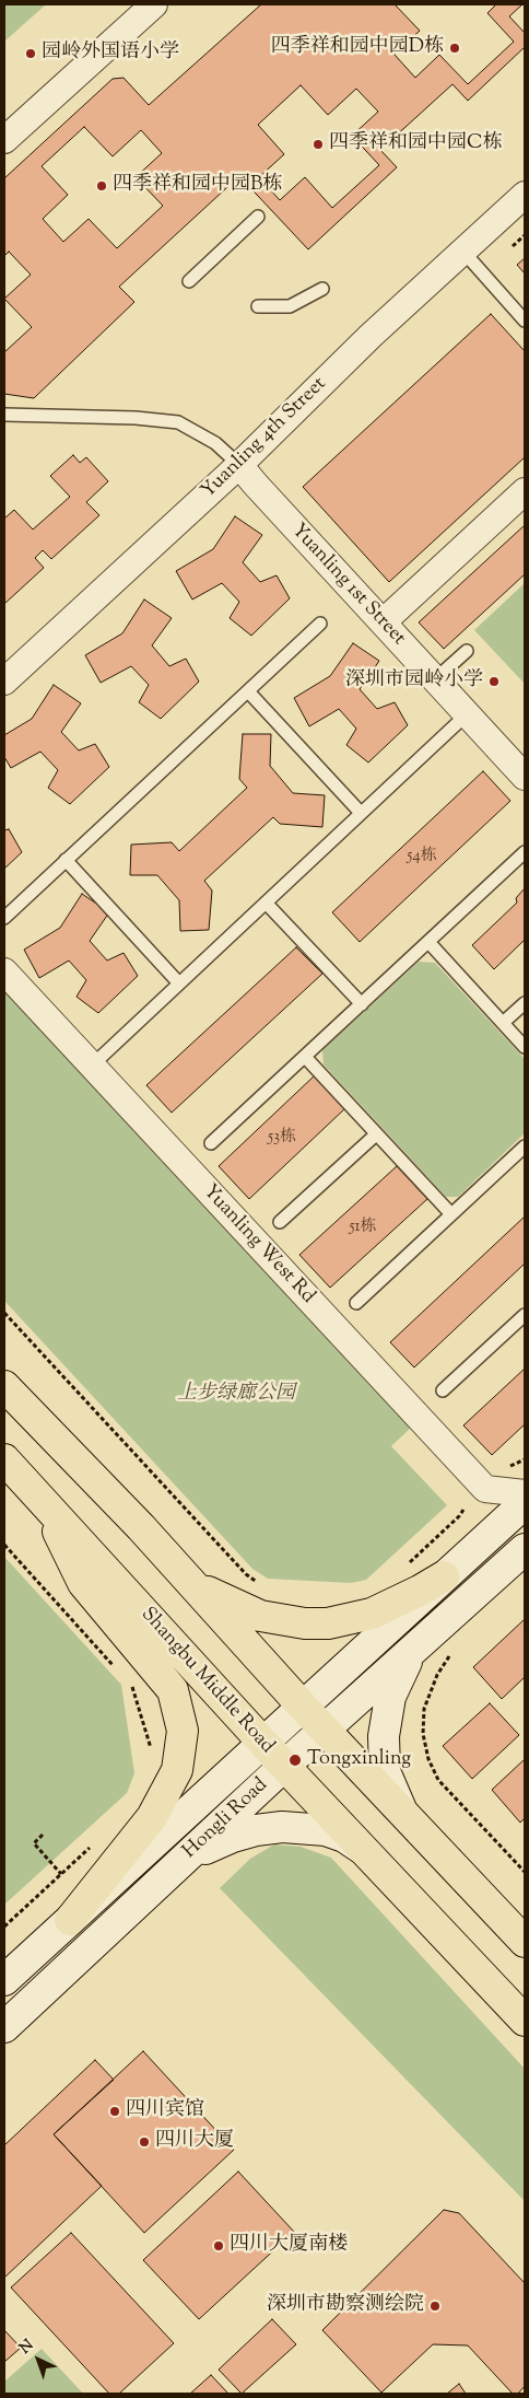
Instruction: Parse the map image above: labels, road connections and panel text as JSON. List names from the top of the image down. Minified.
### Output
{"streets":{"main road":["Shangbu Middle Road","Hongli Road"],"street":["Yuanling 4th Street","Yuanling 1st Street","Yuanling West Rd"]},"crossings":[["Yuanling 4th Street","Yuanling 1st Street"],["Shangbu Middle Road","Hongli Road"]],"parks":["上步绿廊公园"],"places":["四季祥和园中园D栋","园岭外国语小学","四季祥和园中园C栋","四季祥和园中园B栋","深圳市园岭小学","Tongxinling","四川宾馆","四川大厦","四川大厦南楼","深圳市勘察测绘院"],"house_numbers":["54栋","53栋","51栋"],"north":"top left"}
